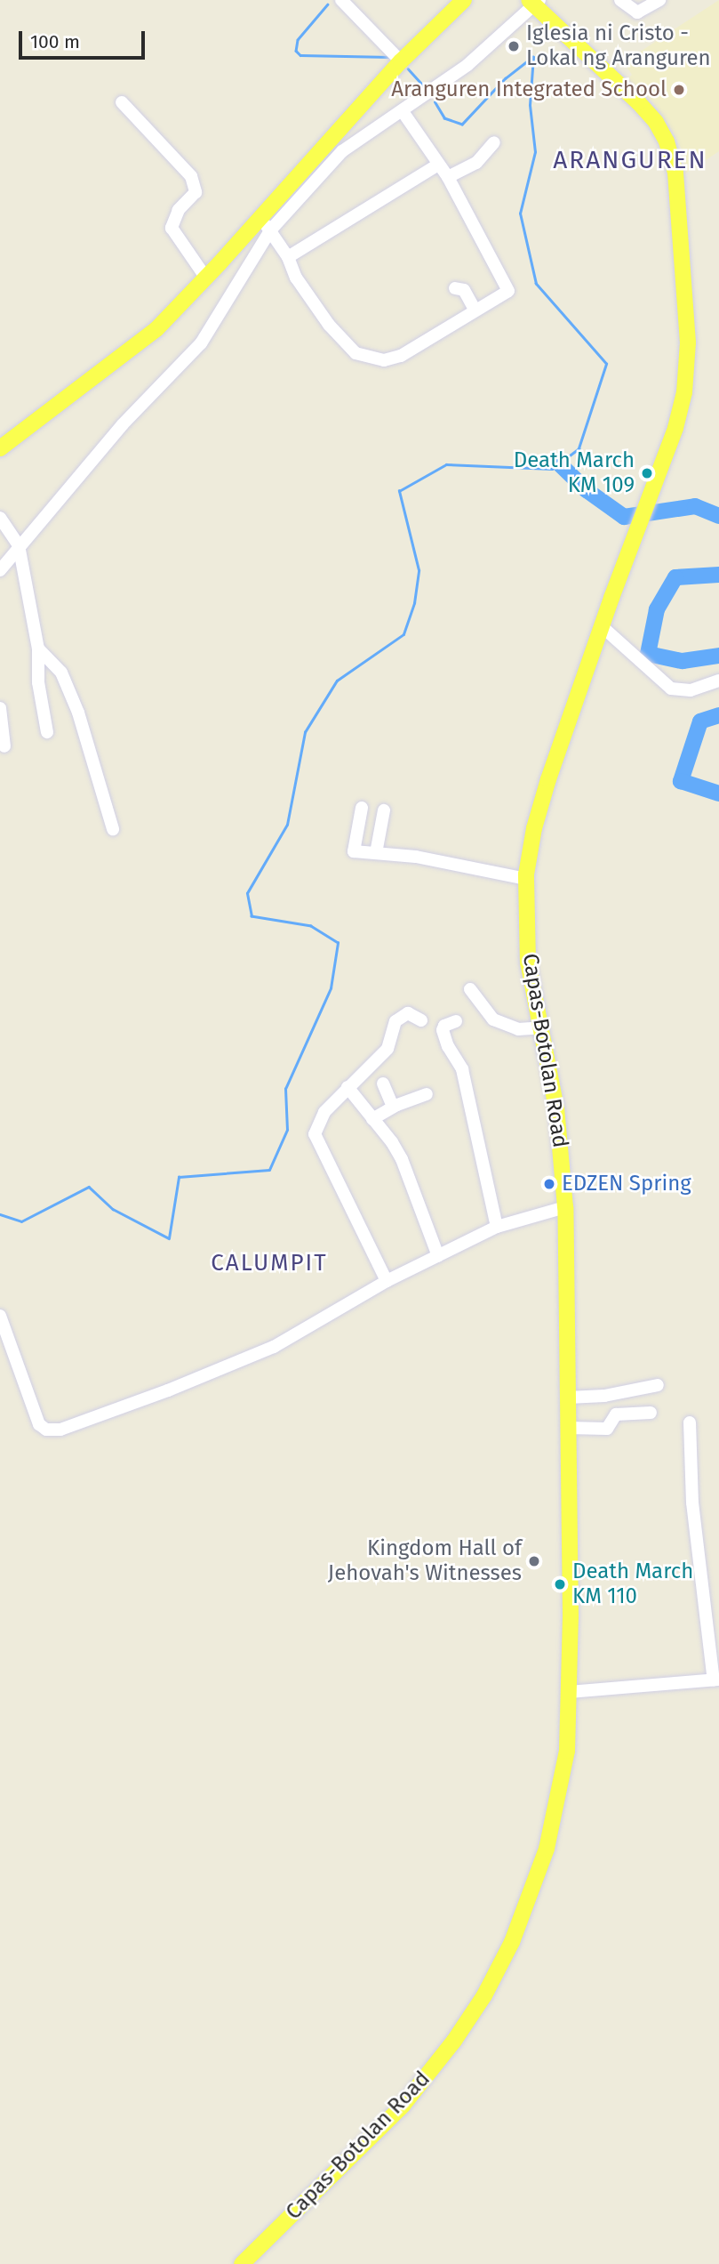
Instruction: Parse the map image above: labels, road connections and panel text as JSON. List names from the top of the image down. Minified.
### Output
{"streets":{"main road":["Capas-Botolan Road"]},"districts":["ARANGUREN","CALUMPIT"],"places":["Iglesia ni Cristo - Lokal ng Aranguren","Aranguren Integrated School","Death March KM 109","EDZEN Spring","Kingdom Hall of Jehovah's Witnesses","Death March KM 110"],"scale_bar":"100 m"}
